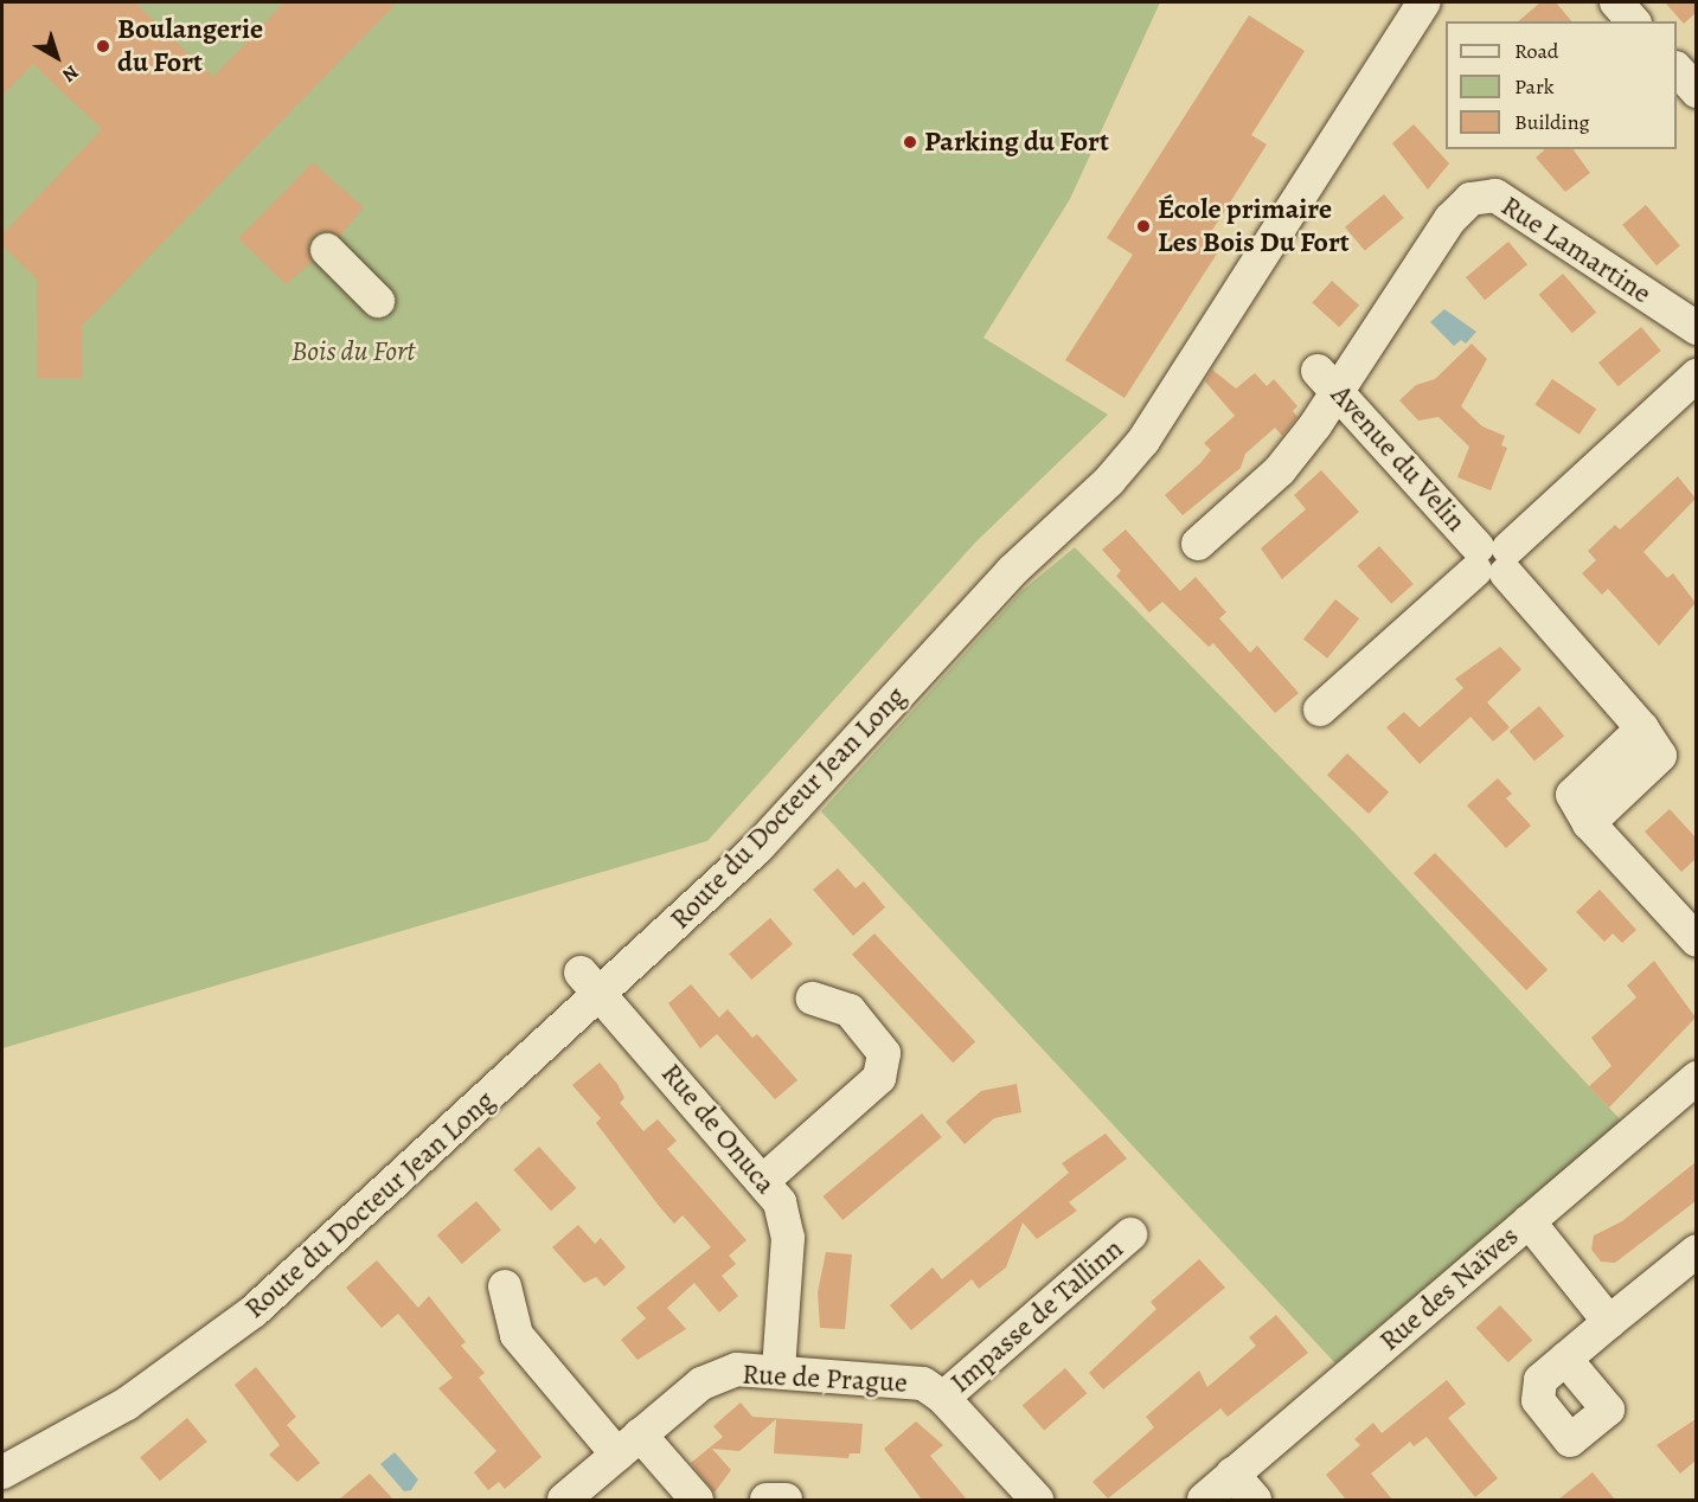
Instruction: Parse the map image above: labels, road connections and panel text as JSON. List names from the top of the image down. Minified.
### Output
{"streets":{"street":["Rue Lamartine","Avenue du Velin","Route du Docteur Jean Long","Rue de Onuca","Rue des Naïves","Impasse de Tallinn","Rue de Prague"]},"crossings":[["Rue Lamartine","Avenue du Velin"],["Route du Docteur Jean Long","Rue de Onuca"],["Rue de Onuca","Rue de Prague"],["Impasse de Tallinn","Rue de Prague"]],"parks":["Bois du Fort"],"places":["Boulangerie du Fort","Parking du Fort","École primaire Les Bois Du Fort"],"legend":["Road","Park","Building"],"north":"bottom right"}
